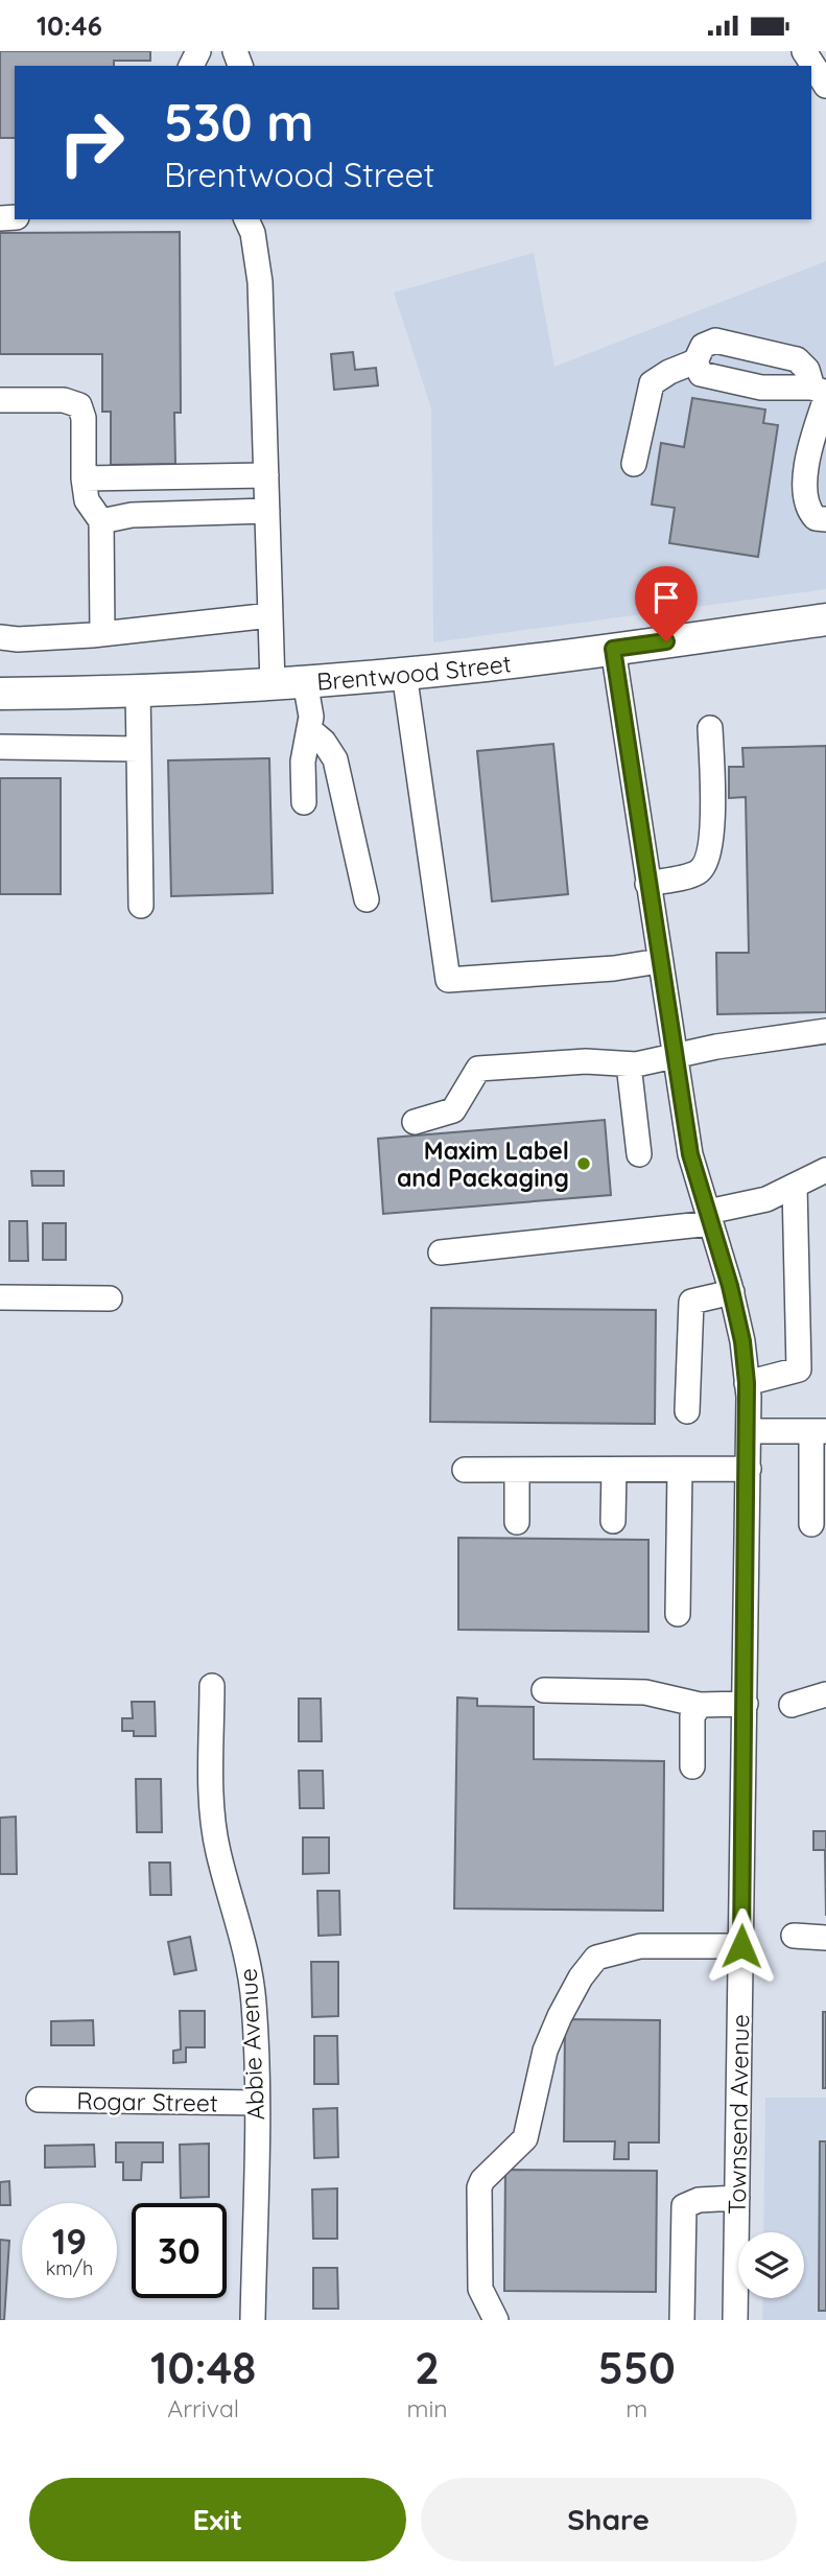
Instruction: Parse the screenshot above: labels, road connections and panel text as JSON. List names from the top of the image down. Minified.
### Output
{"streets":{"main road":["Brentwood Street"],"street":["Abbie Avenue","Rogar Street","Townsend Avenue"]},"crossings":[["Brentwood Street","Townsend Avenue"],["Abbie Avenue","Rogar Street"]],"places":["Maxim Label and Packaging"],"page":{"status":"10:46","turn":["530 m","Brentwood Street"],"speed":"19 km/h","limit":"30","eta":["10:48","Arrival","2","min","550","m"],"buttons":["Exit","Share"]}}
